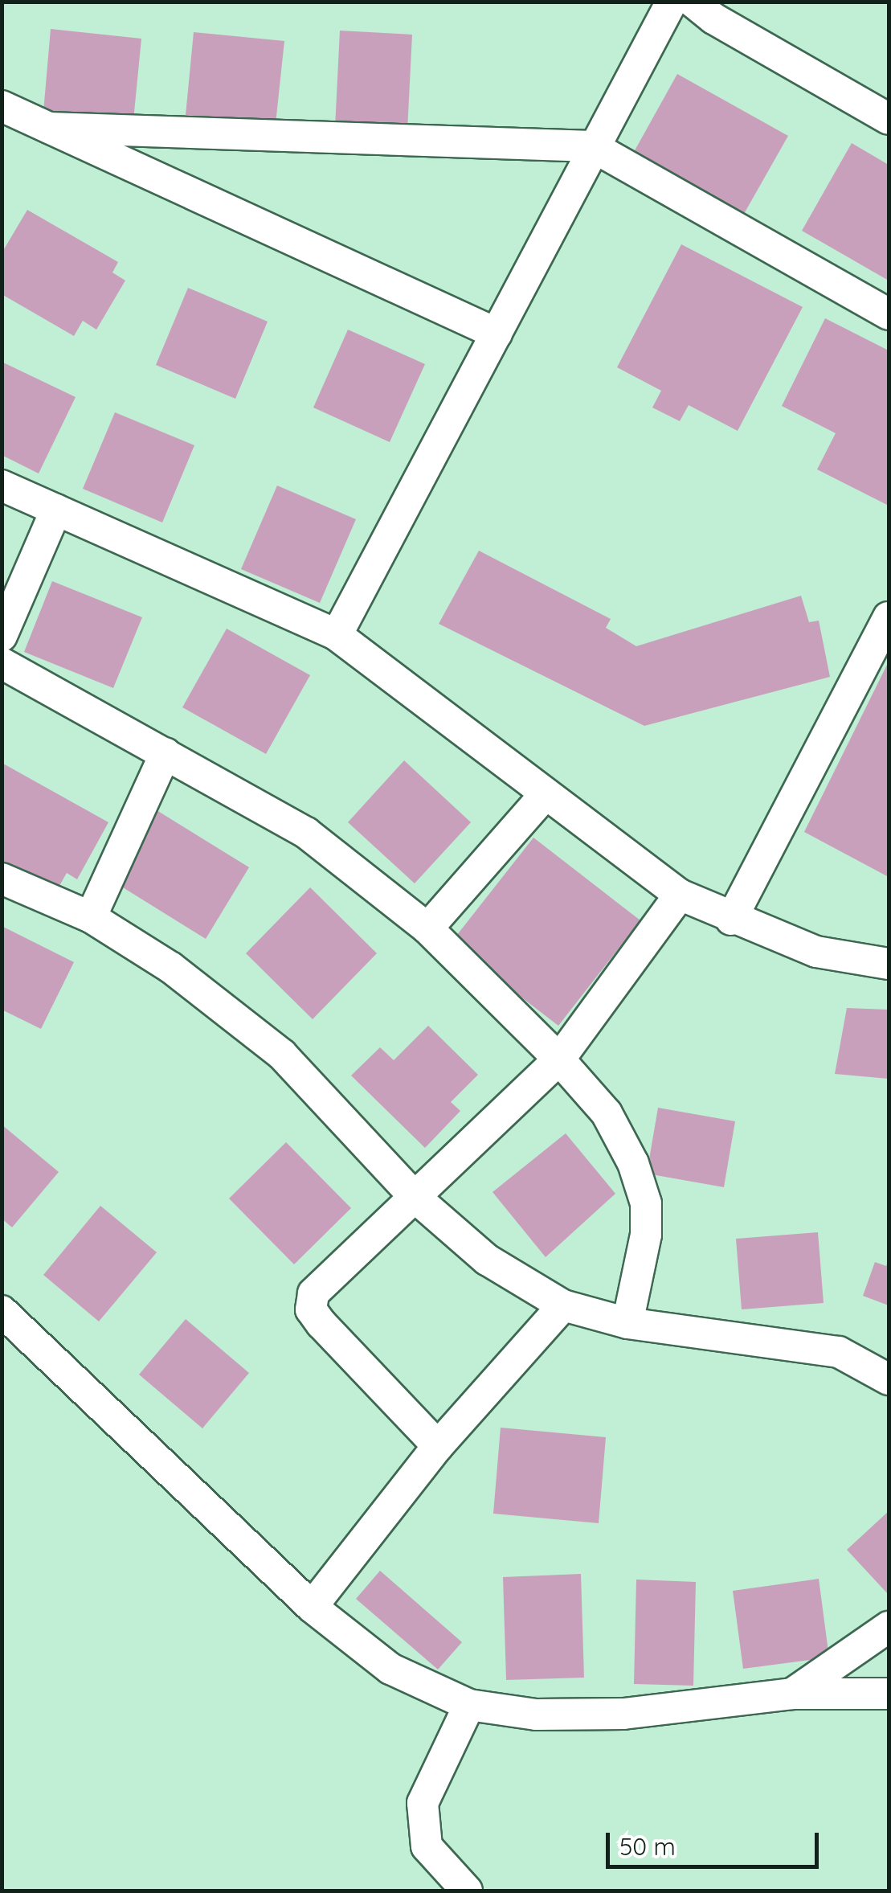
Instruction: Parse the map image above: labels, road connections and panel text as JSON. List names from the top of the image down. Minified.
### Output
{"scale_bar":"50 m"}
